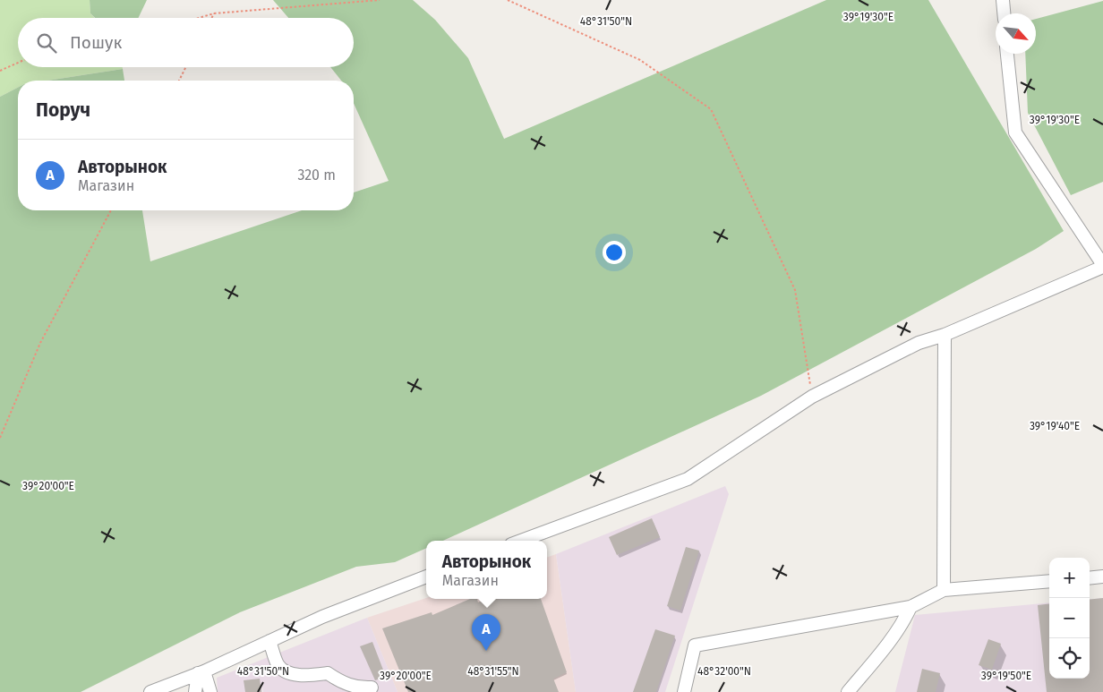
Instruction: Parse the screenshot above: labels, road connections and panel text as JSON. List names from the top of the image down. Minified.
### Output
{"north":"bottom right","page":{"search":"Пошук","heading":"Поруч","list":[{"mark":"A","name":"Авторынок","note":"Магазин","value":"320 m"}],"popup":["Авторынок","Магазин"],"map_buttons":["+","−"],"pins":"A"},"coordinates":["39°19'30\"E","48°31'50\"N","39°19'40\"E","39°20'00\"E","48°31'55\"N","48°32'00\"N","39°19'50\"E"]}
